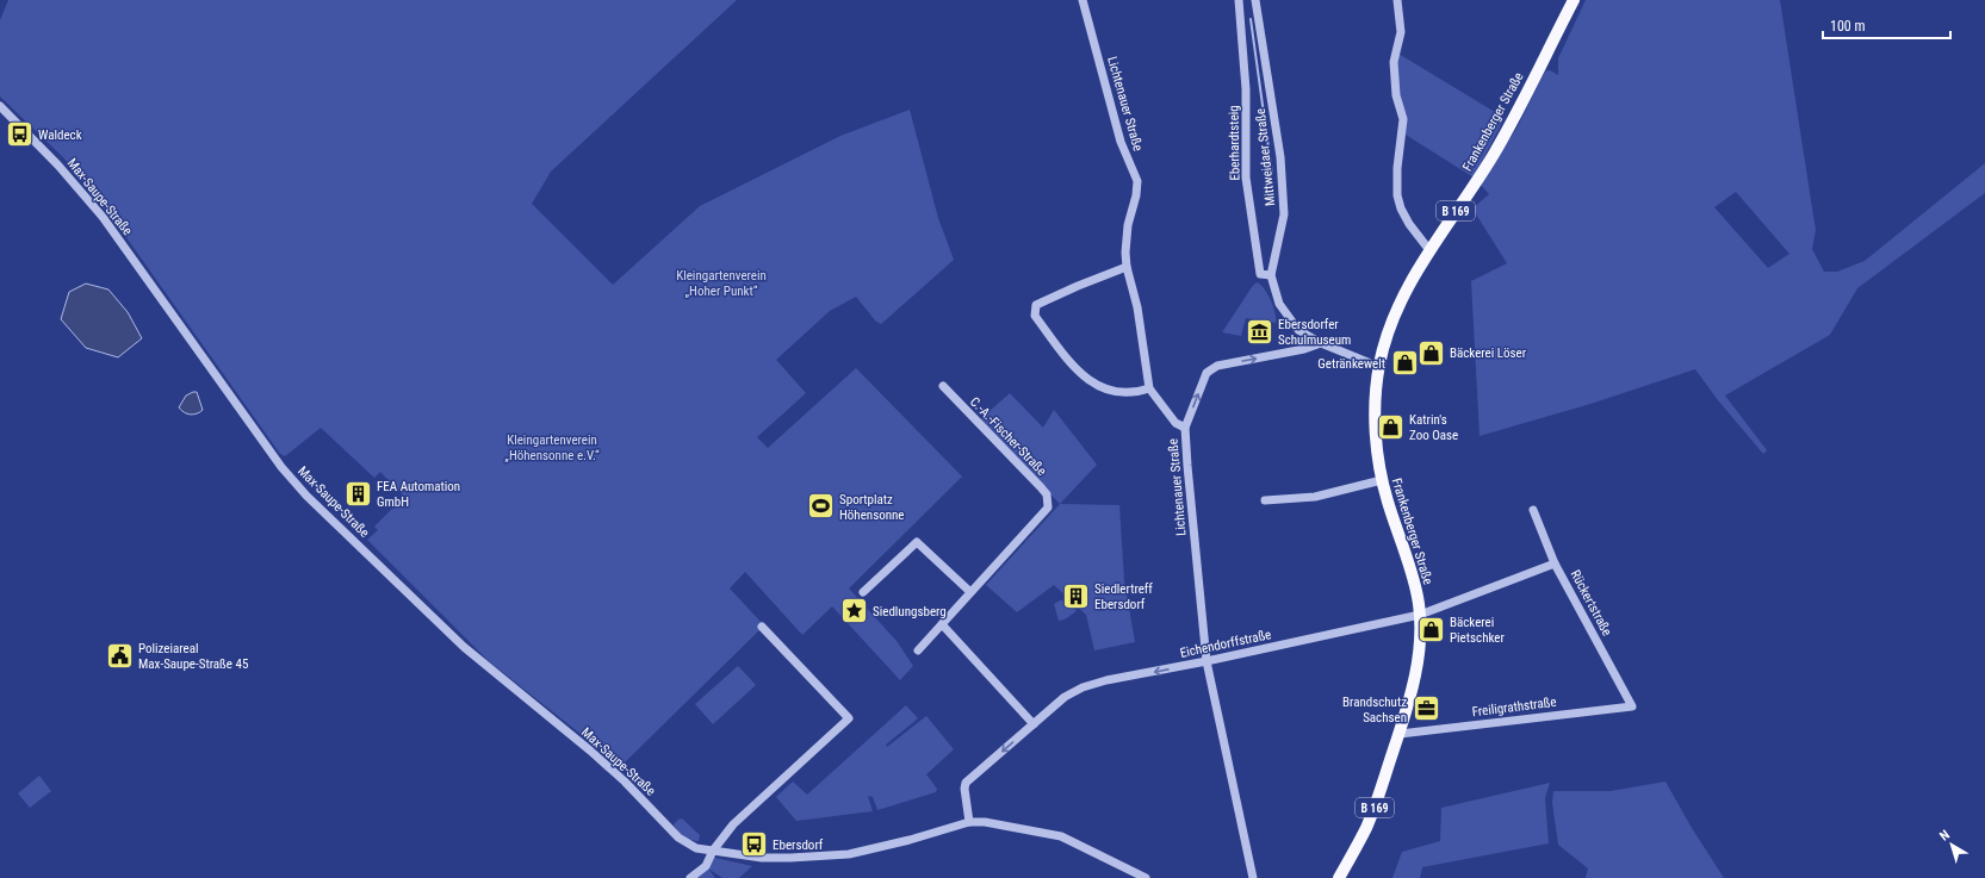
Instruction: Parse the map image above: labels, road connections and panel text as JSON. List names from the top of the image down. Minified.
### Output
{"streets":{"main road":["Frankenberger Straße","B 169"],"street":["Lichtenauer Straße","Eberhardtsteig","Mittweidaer Straße","Max-Saupe-Straße","C.-A.-Fischer-Straße","Rückertstraße","Eichendorffstraße","Freiligrathstraße"]},"crossings":[["Lichtenauer Straße","Eichendorffstraße"],["Frankenberger Straße","Mittweidaer Straße"],["Frankenberger Straße","Eichendorffstraße"],["Frankenberger Straße","Freiligrathstraße"],["Eberhardtsteig","Mittweidaer Straße"],["Max-Saupe-Straße","Eichendorffstraße"],["Rückertstraße","Eichendorffstraße"],["Rückertstraße","Freiligrathstraße"]],"one_way":["Eichendorffstraße"],"parks":["Kleingartenverein „Hoher Punkt“","Kleingartenverein „Höhensonne e.V.“"],"places":{"bus stop":["Waldeck","Ebersdorf"],"museum":["Ebersdorfer Schulmuseum"],"shop":["Bäckerei Löser","Getränkewelt","Katrin's Zoo Oase","Bäckerei Pietschker"],"building":["FEA Automation GmbH","Siedlertreff Ebersdorf"],"sports":["Sportplatz Höhensonne"],"place":["Siedlungsberg"],"public building":["Polizeiareal Max-Saupe-Straße 45"],"office":["Brandschutz Sachsen"]},"scale_bar":"100 m","north":"top left"}
